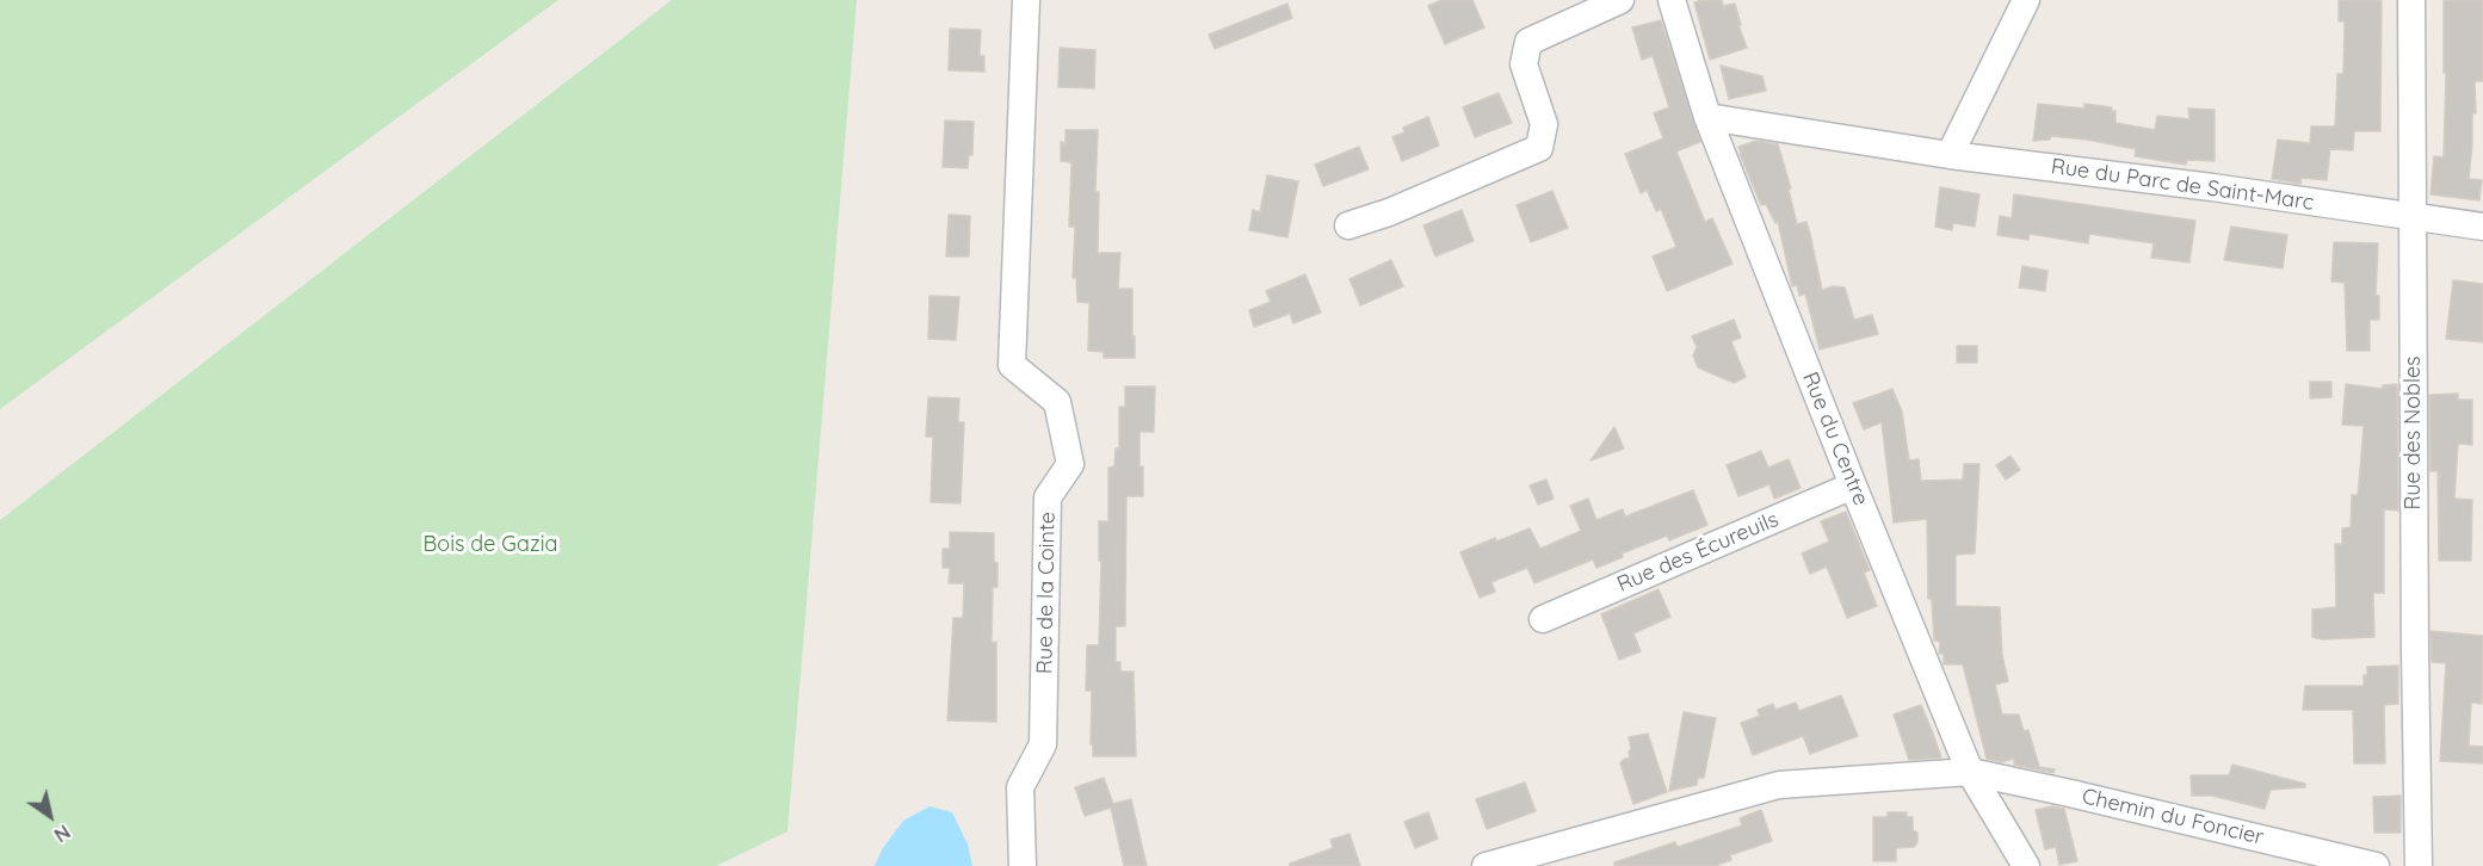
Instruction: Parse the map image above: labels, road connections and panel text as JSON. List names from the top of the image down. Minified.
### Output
{"streets":{"street":["Rue du Parc de Saint-Marc","Rue des Nobles","Rue du Centre","Rue des Écureuils","Rue de la Cointe","Chemin du Foncier"]},"crossings":[["Rue du Parc de Saint-Marc","Rue des Nobles"],["Rue du Parc de Saint-Marc","Rue du Centre"],["Rue du Centre","Rue des Écureuils"],["Rue du Centre","Chemin du Foncier"]],"parks":["Bois de Gazia"],"north":"bottom right"}
